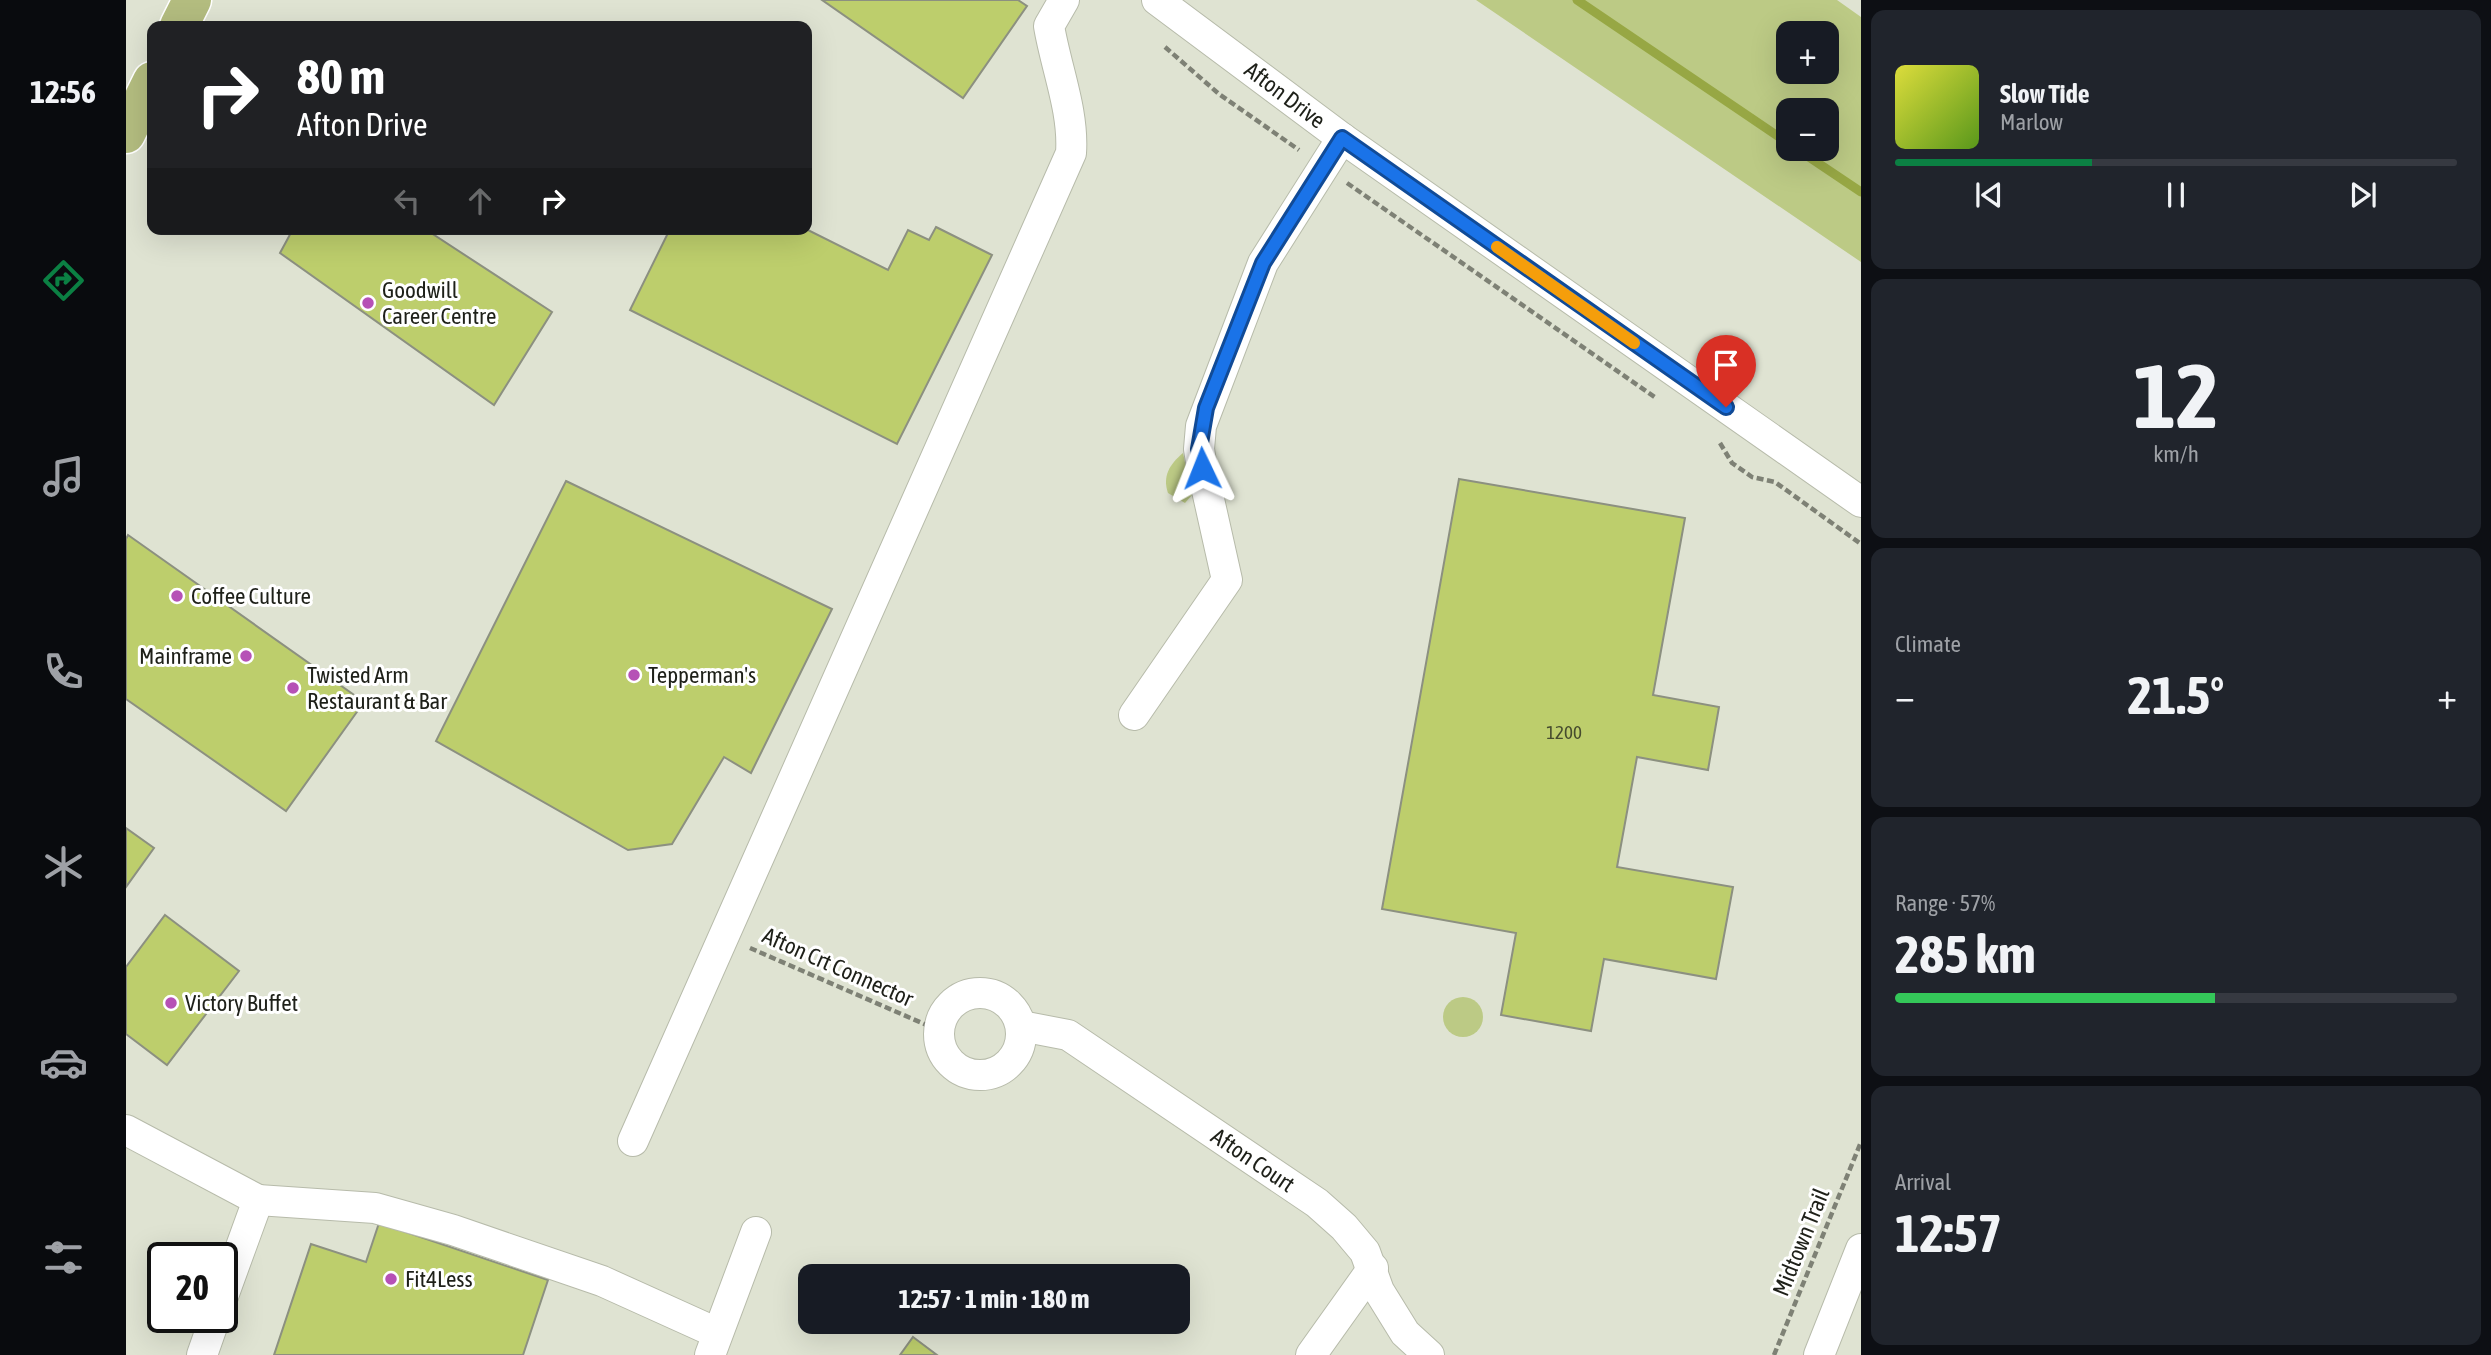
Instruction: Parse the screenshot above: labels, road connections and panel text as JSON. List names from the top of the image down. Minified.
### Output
{"streets":{"street":["Afton Drive","Afton Court"],"path":["Afton Crt Connector","Midtown Trail"]},"crossings":[["Afton Crt Connector","Afton Court"]],"places":["Goodwill Career Centre","Coffee Culture","Mainframe","Tepperman's","Twisted Arm Restaurant & Bar","Victory Buffet","Fit4Less"],"house_numbers":["1200"],"page":{"tabs":"12:56","map_buttons":["+","−"],"turn":["80 m","Afton Drive"],"song":["Slow Tide","Marlow"],"tile":[["12","km/h"],"Climate",["Range · 57%","285 km"],["Arrival","12:57"]],"heat":["−","21.5°","+"],"limit":"20","trip":"12:57 · 1 min · 180 m"}}
